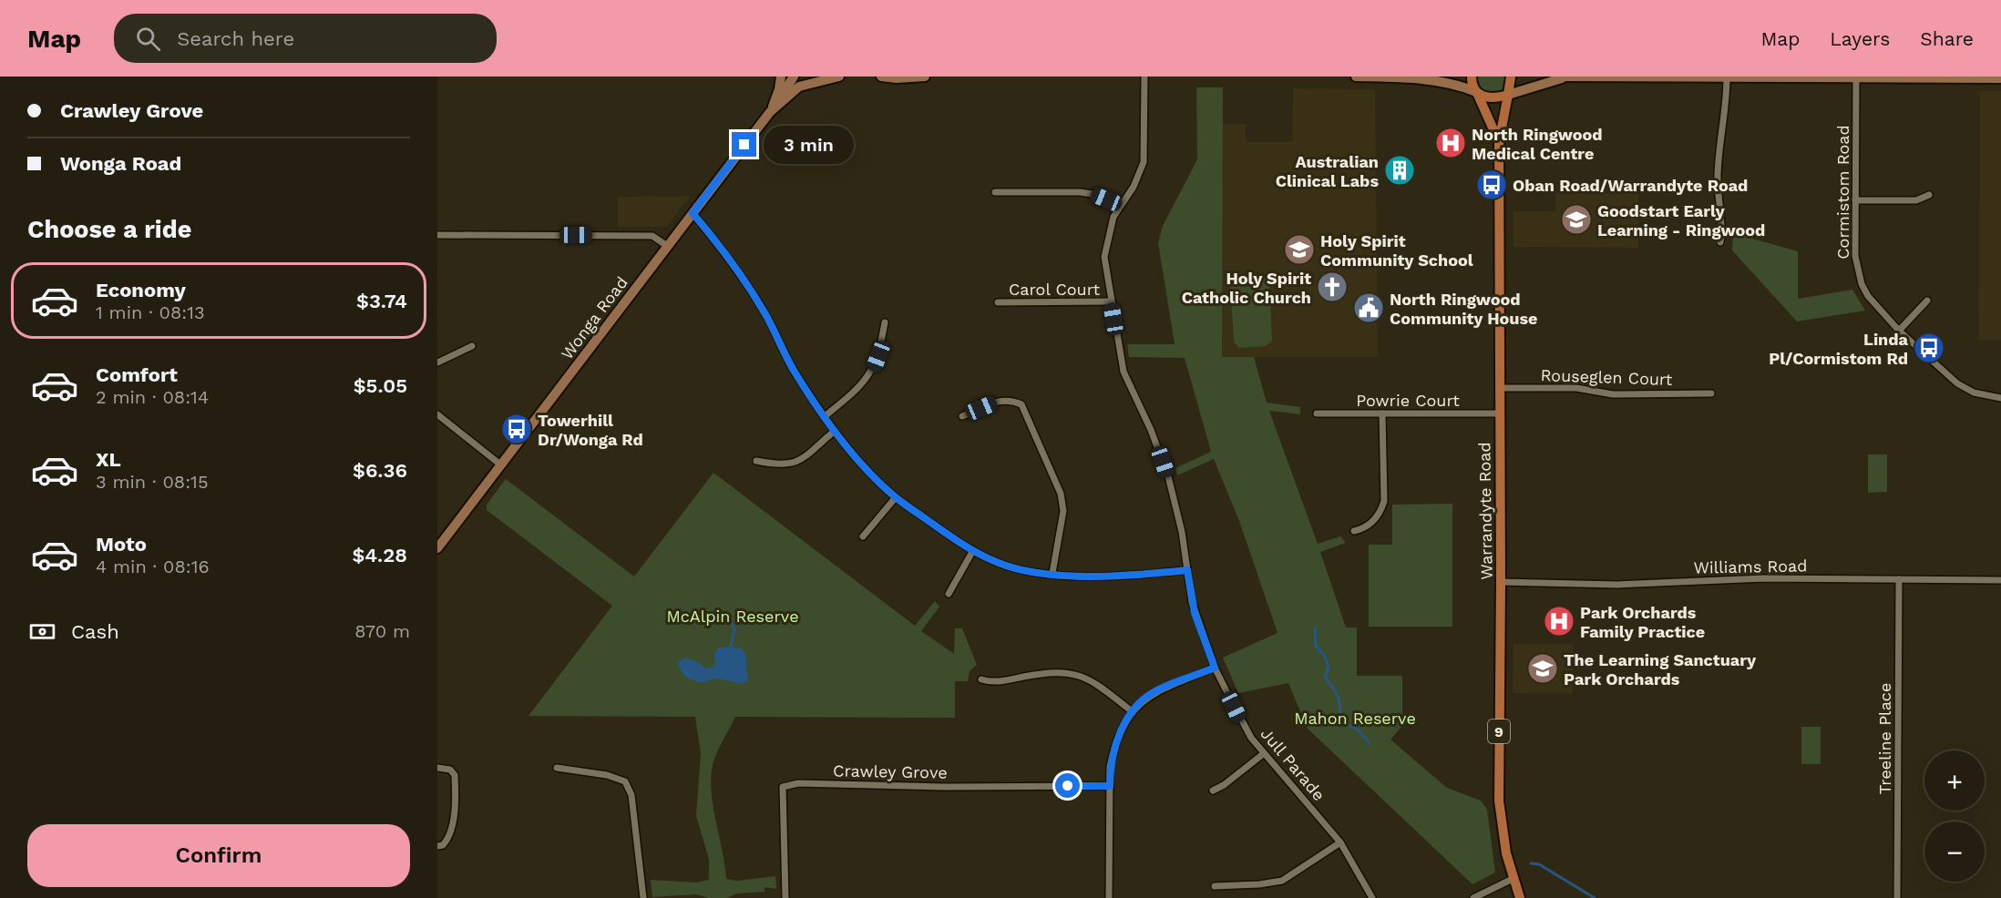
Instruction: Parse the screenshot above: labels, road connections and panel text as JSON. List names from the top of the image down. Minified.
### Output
{"streets":{"main road":["Wonga Road","Warrandyte Road","9"],"street":["Cormistom Road","Carol Court","Rouseglen Court","Powrie Court","Williams Road","Treeline Place","Jull Parade","Crawley Grove"]},"crossings":[["Carol Court","Jull Parade"],["Rouseglen Court","Warrandyte Road"],["Powrie Court","Warrandyte Road"],["Warrandyte Road","Williams Road"],["Warrandyte Road","9"],["Williams Road","Treeline Place"]],"parks":["McAlpin Reserve","Mahon Reserve"],"places":{"hospital":["North Ringwood Medical Centre","Park Orchards Family Practice"],"building":["Australian Clinical Labs"],"bus stop":["Oban Road/Warrandyte Road","Linda Pl/Cormistom Rd","Towerhill Dr/Wonga Rd"],"school or university":["Goodstart Early Learning - Ringwood","Holy Spirit Community School","The Learning Sanctuary Park Orchards"],"church":["Holy Spirit Catholic Church"],"public building":["North Ringwood Community House"]},"page":{"header":"Map","search":"Search here","nav":["Map","Layers","Share"],"banner":["Crawley Grove","Wonga Road"],"bubble":"3 min","heading":"Choose a ride","list":[{"name":"Economy","note":"1 min · 08:13","value":"$3.74"},{"name":"Comfort","note":"2 min · 08:14","value":"$5.05"},{"name":"XL","note":"3 min · 08:15","value":"$6.36"},{"name":"Moto","note":"4 min · 08:16","value":"$4.28"}],"pay":["Cash","870 m"],"map_buttons":["+","−"],"buttons":"Confirm"}}
